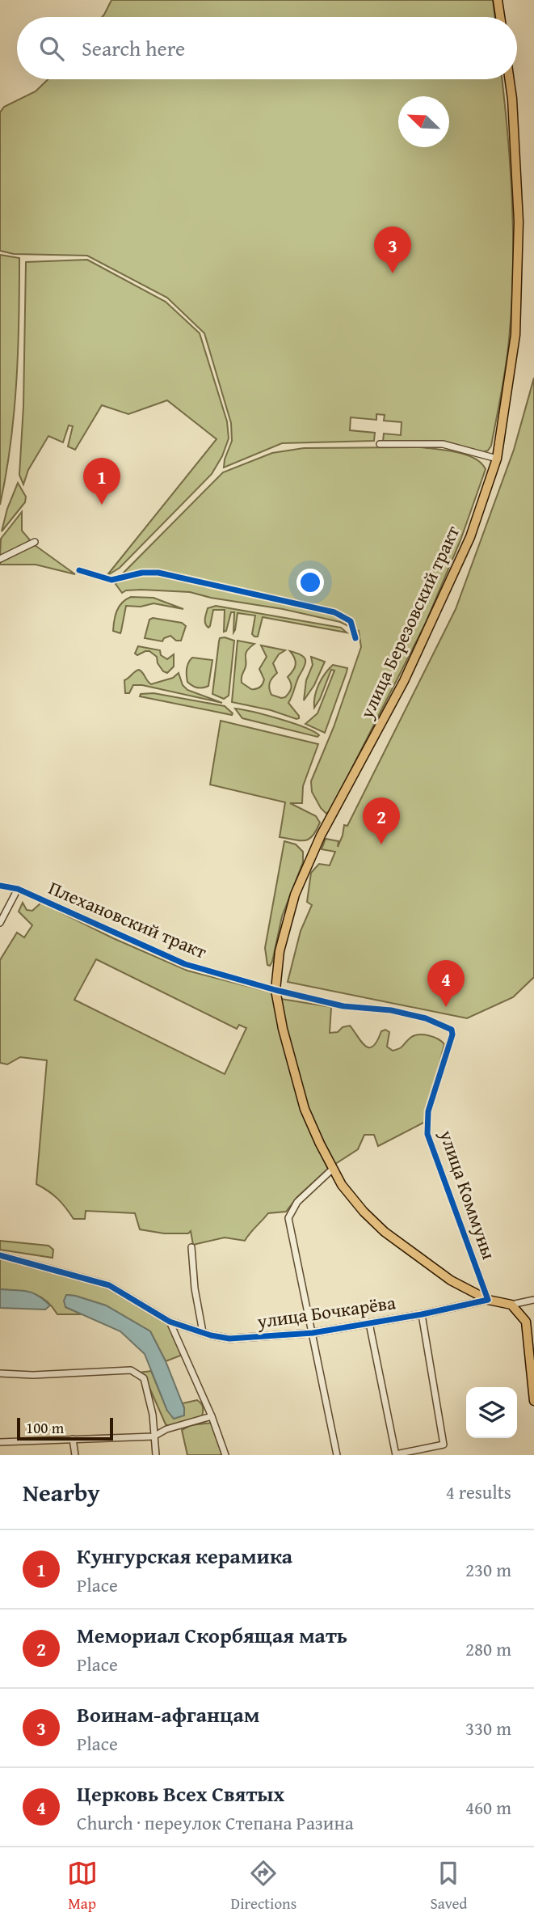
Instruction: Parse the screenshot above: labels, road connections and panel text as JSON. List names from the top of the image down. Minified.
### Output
{"streets":{"main road":["улица Березовский тракт","улица Бочкарёва"],"street":["Плехановский тракт","улица Коммуны"]},"crossings":[["улица Березовский тракт","Плехановский тракт"],["Плехановский тракт","улица Коммуны"],["улица Коммуны","улица Бочкарёва"]],"scale_bar":"100 m","north":"top left","page":{"search":"Search here","pins":["3","1","2","4"],"scale":"100 m","heading":["Nearby","4 results"],"list":[{"mark":"1","name":"Кунгурская керамика","note":"Place","value":"230 m"},{"mark":"2","name":"Мемориал Скорбящая мать","note":"Place","value":"280 m"},{"mark":"3","name":"Воинам-афганцам","note":"Place","value":"330 m"},{"mark":"4","name":"Церковь Всех Святых","note":"Church · переулок Степана Разина","value":"460 m"}],"nav":["Map","Directions","Saved"]}}
